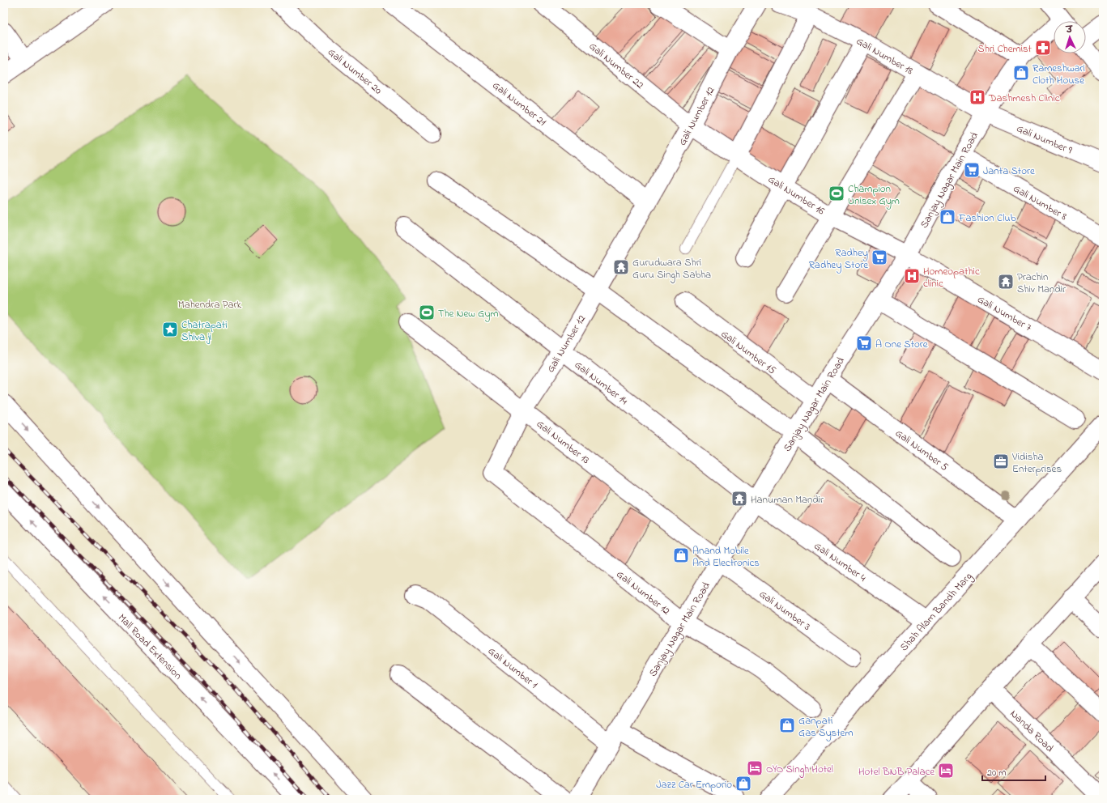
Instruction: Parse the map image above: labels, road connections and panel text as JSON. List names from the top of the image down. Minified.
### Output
{"streets":{"street":["Gali Number 18","Gali Number 22","Gali Number 20","Gali Number 21","Gali Number 12","Gali Number 9","Sanjay Nagar Main Road","Gali Number 16","Gali Number 8","Gali Number 7","Gali Number 15","Gali Number 14","Gali Number 13","Gali Number 5","Gali Number 4","Gali Number 3","Shah Alam Bandh Marg","Mall Road Extension","Gali Number 1","Nanda Road"]},"crossings":[["Gali Number 18","Gali Number 9"],["Gali Number 18","Sanjay Nagar Main Road"],["Gali Number 22","Gali Number 12"],["Gali Number 22","Gali Number 16"],["Gali Number 21","Gali Number 12"],["Gali Number 12","Sanjay Nagar Main Road"],["Gali Number 12","Gali Number 16"],["Gali Number 12","Gali Number 14"],["Gali Number 12","Gali Number 13"],["Gali Number 9","Sanjay Nagar Main Road"],["Sanjay Nagar Main Road","Gali Number 16"],["Sanjay Nagar Main Road","Gali Number 8"],["Sanjay Nagar Main Road","Gali Number 7"],["Sanjay Nagar Main Road","Gali Number 15"],["Sanjay Nagar Main Road","Gali Number 14"],["Sanjay Nagar Main Road","Gali Number 13"],["Sanjay Nagar Main Road","Gali Number 5"],["Sanjay Nagar Main Road","Gali Number 4"],["Sanjay Nagar Main Road","Gali Number 3"],["Sanjay Nagar Main Road","Gali Number 1"],["Gali Number 16","Gali Number 7"],["Gali Number 14","Gali Number 4"],["Gali Number 13","Gali Number 3"],["Gali Number 5","Shah Alam Bandh Marg"],["Gali Number 4","Shah Alam Bandh Marg"]],"parks":["Mahendra Park"],"places":{"pharmacy":["Shri Chemist"],"shop":["Rameshwari Cloth House","Fashion Club","Anand Mobile And Electronics","Ganpati Gas System","Jazz Car Emporio"],"hospital":["Dashmesh Clinic","Homeopathic clinic"],"supermarket":["Janta Store","Radhey Radhey Store","A One Store"],"sports":["Champion Unisex Gym","The New Gym"],"temple":["Gurudwara Shri Guru Singh Sabha","Prachin Shiv Mandir","Hanuman Mandir"],"place":["Chatrapati Shiva ji"],"office":["Vidisha Enterprises"],"hotel":["OYO Singh Hotel","Hotel BNB Palace"]},"scale_bar":"20 m","north":"top"}
